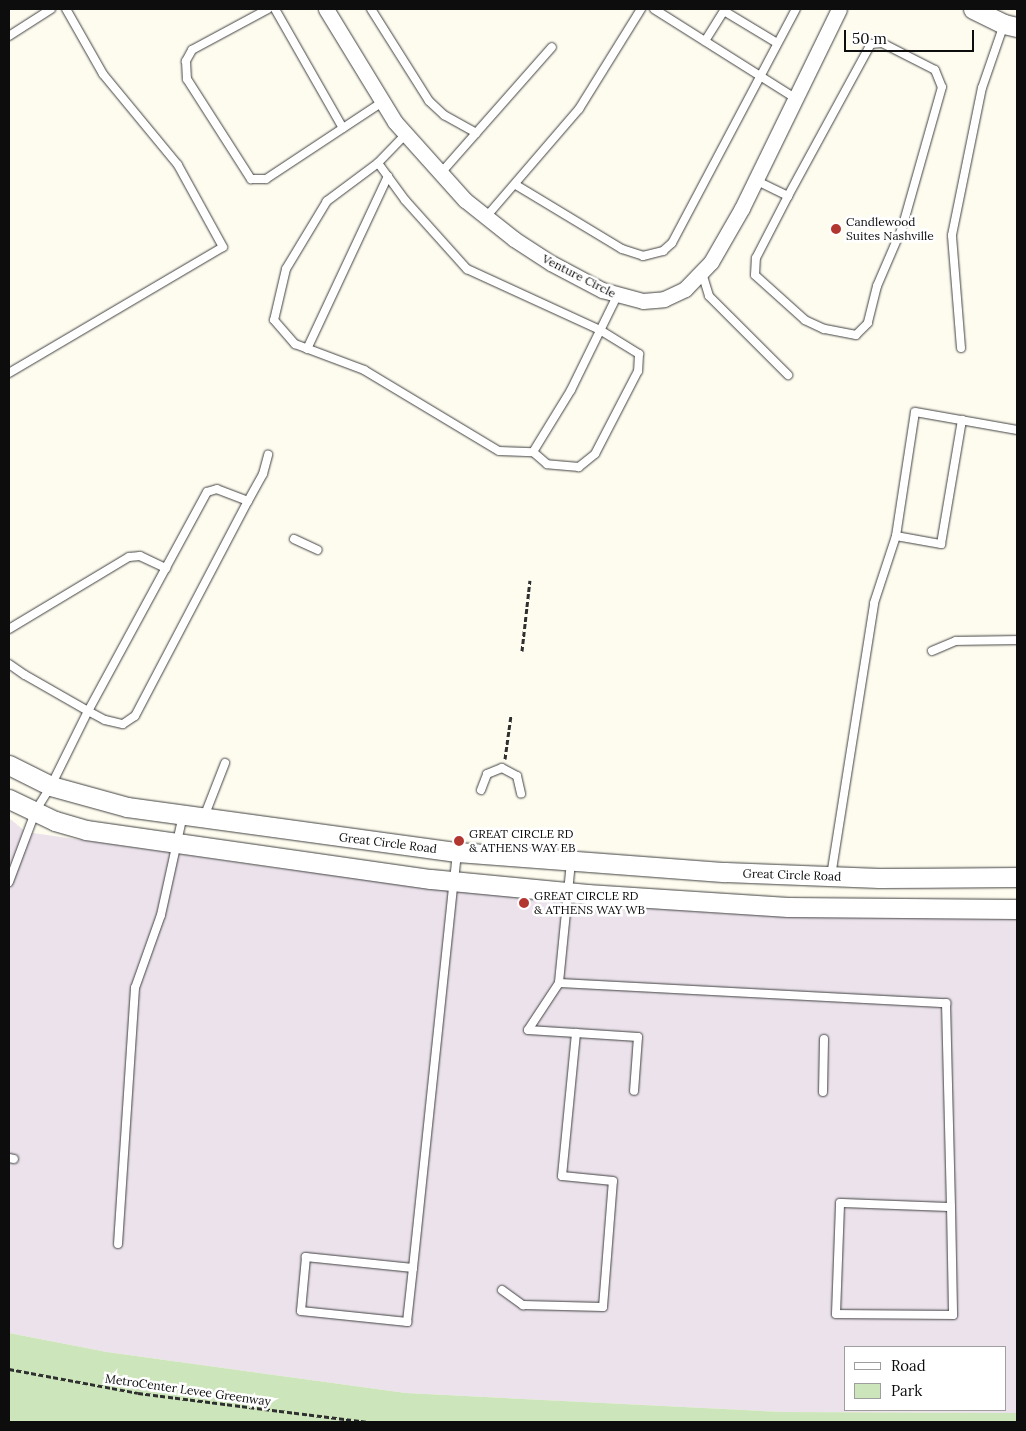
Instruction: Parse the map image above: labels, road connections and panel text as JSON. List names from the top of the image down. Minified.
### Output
{"streets":{"street":["Venture Circle","Great Circle Road"],"path":["MetroCenter Levee Greenway"]},"places":["Candlewood Suites Nashville","GREAT CIRCLE RD & ATHENS WAY EB","GREAT CIRCLE RD & ATHENS WAY WB"],"legend":["Road","Park"],"scale_bar":"50 m"}
